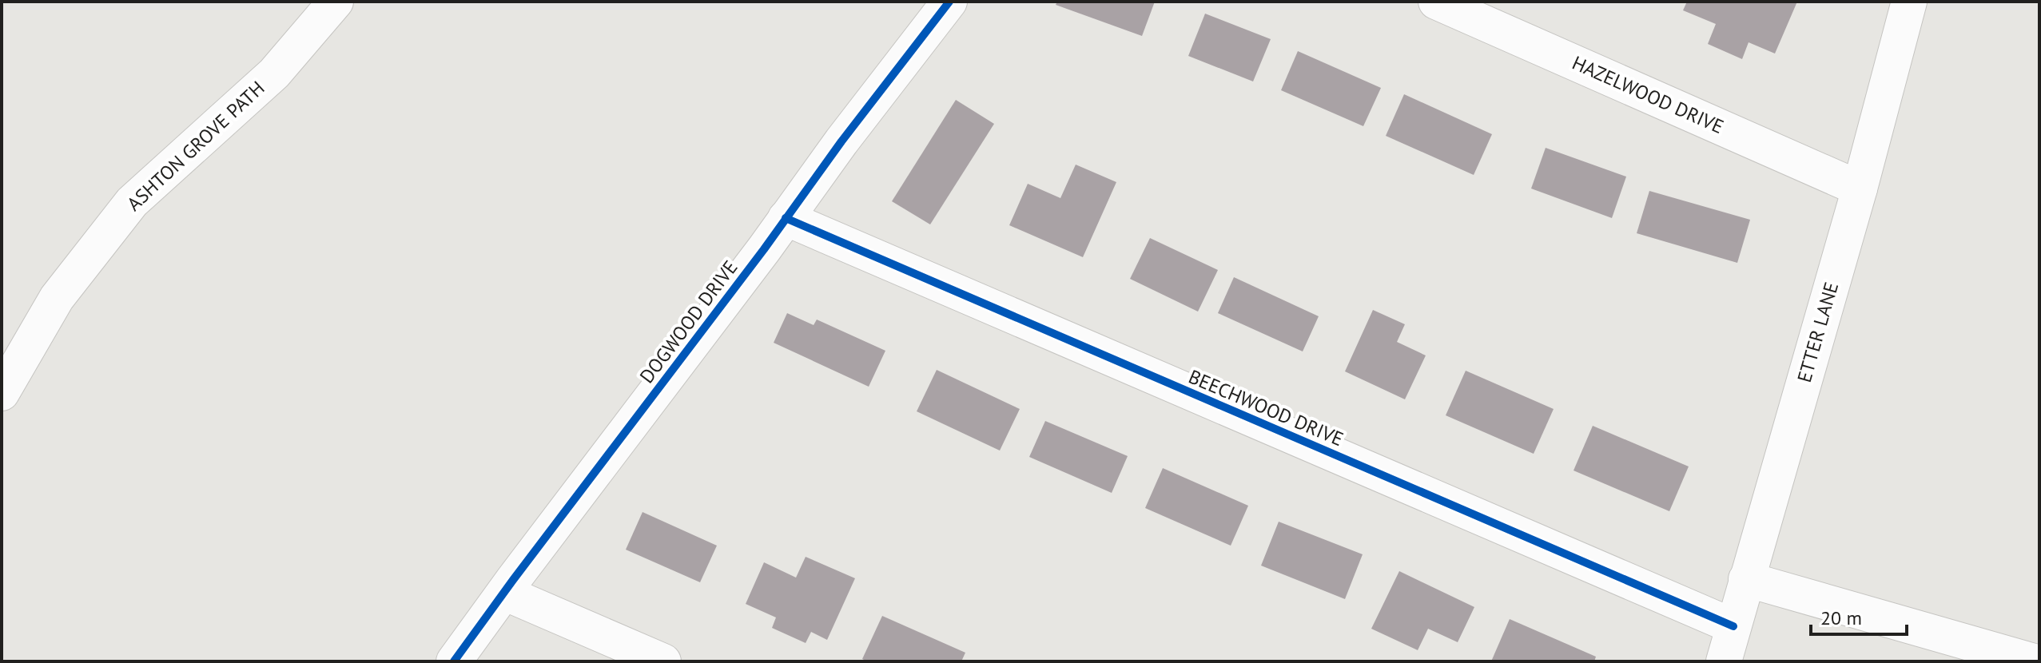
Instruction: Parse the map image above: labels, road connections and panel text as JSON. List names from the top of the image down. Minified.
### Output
{"streets":{"street":["HAZELWOOD DRIVE","ASHTON GROVE PATH","DOGWOOD DRIVE","ETTER LANE","BEECHWOOD DRIVE"]},"crossings":[["HAZELWOOD DRIVE","ETTER LANE"],["DOGWOOD DRIVE","BEECHWOOD DRIVE"],["ETTER LANE","BEECHWOOD DRIVE"]],"scale_bar":"20 m"}
